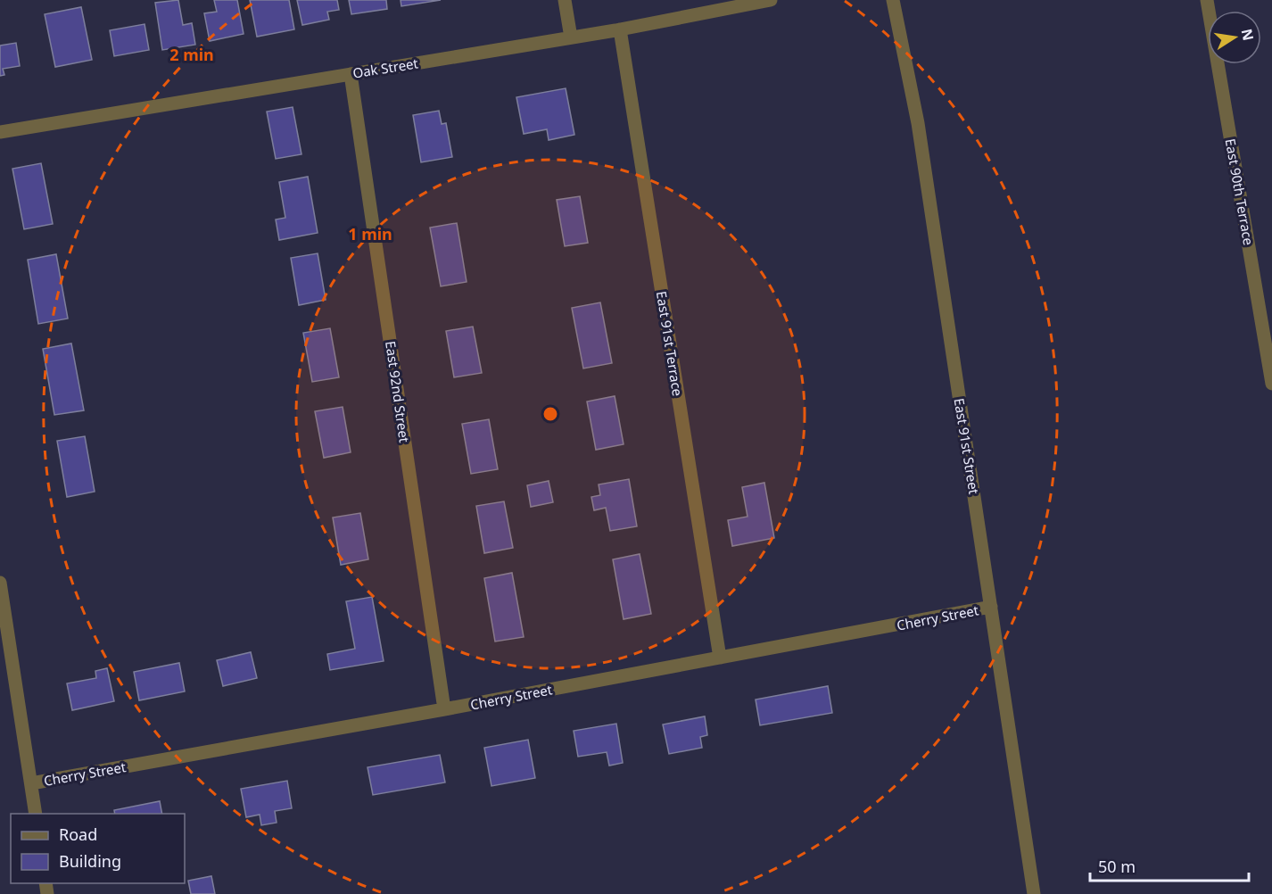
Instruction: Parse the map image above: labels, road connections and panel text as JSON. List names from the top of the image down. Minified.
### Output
{"streets":{"street":["Oak Street","East 90th Terrace","East 91st Terrace","East 92nd Street","East 91st Street","Cherry Street"]},"crossings":[["Oak Street","East 91st Terrace"],["Oak Street","East 92nd Street"],["East 91st Terrace","Cherry Street"],["East 92nd Street","Cherry Street"],["East 91st Street","Cherry Street"]],"legend":["Road","Building"],"scale_bar":"50 m","north":"right","rings":["2 min","1 min"]}
